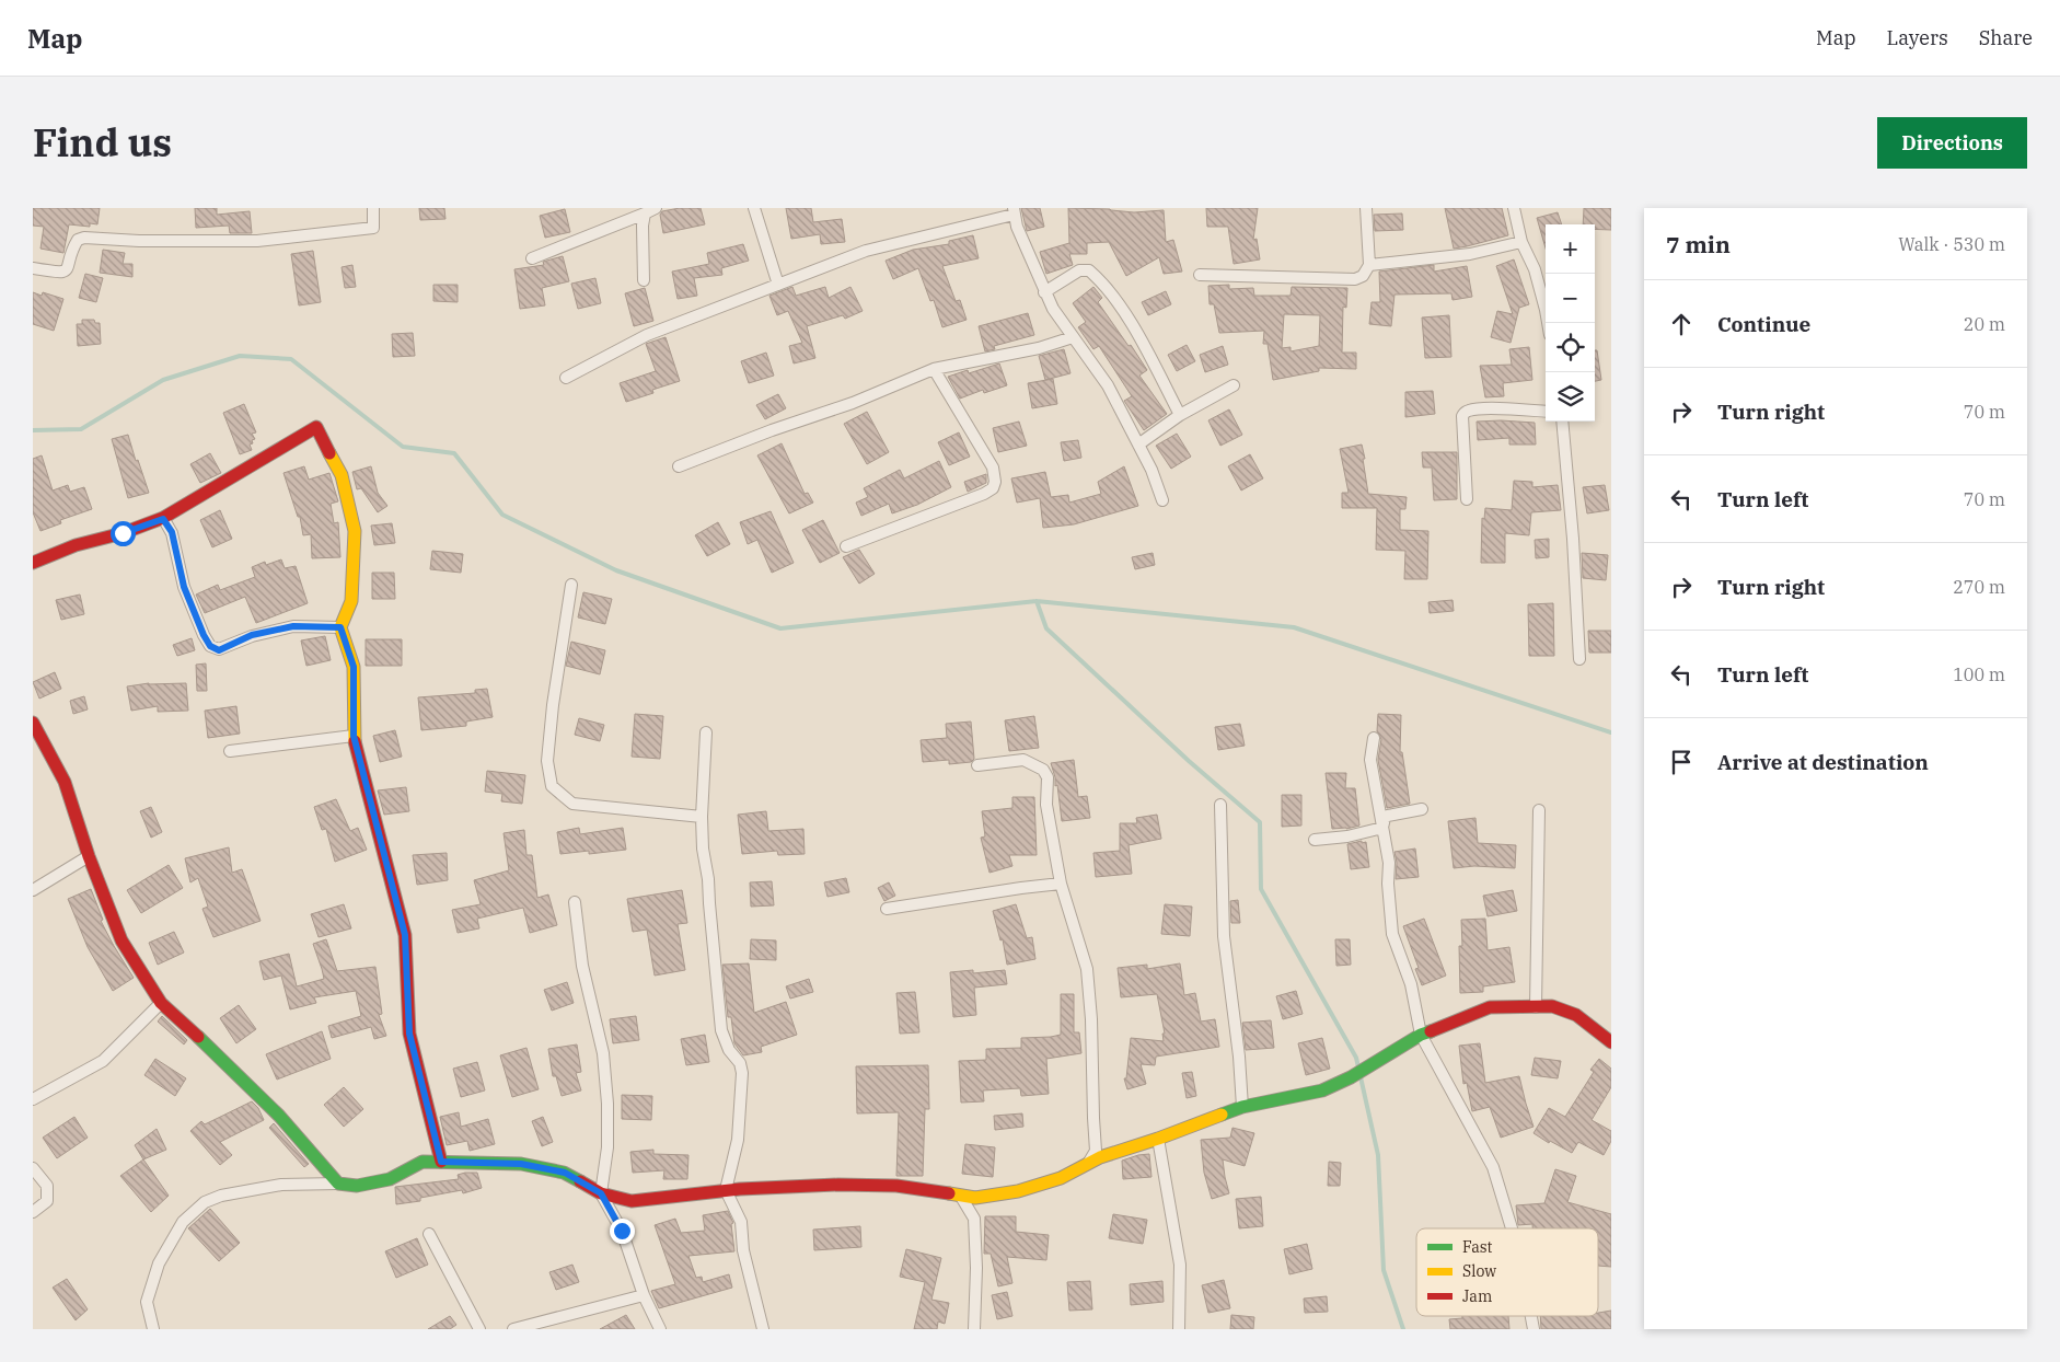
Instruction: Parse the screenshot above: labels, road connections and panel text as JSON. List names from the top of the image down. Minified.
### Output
{"legend":["Fast","Slow","Jam"],"page":{"header":"Map","nav":["Map","Layers","Share"],"title":"Find us","buttons":"Directions","heading":["7 min","Walk · 530 m"],"map_buttons":["+","−"],"list":[["Continue","20 m"],["Turn right","70 m"],["Turn left","70 m"],["Turn right","270 m"],["Turn left","100 m"],"Arrive at destination"]}}
